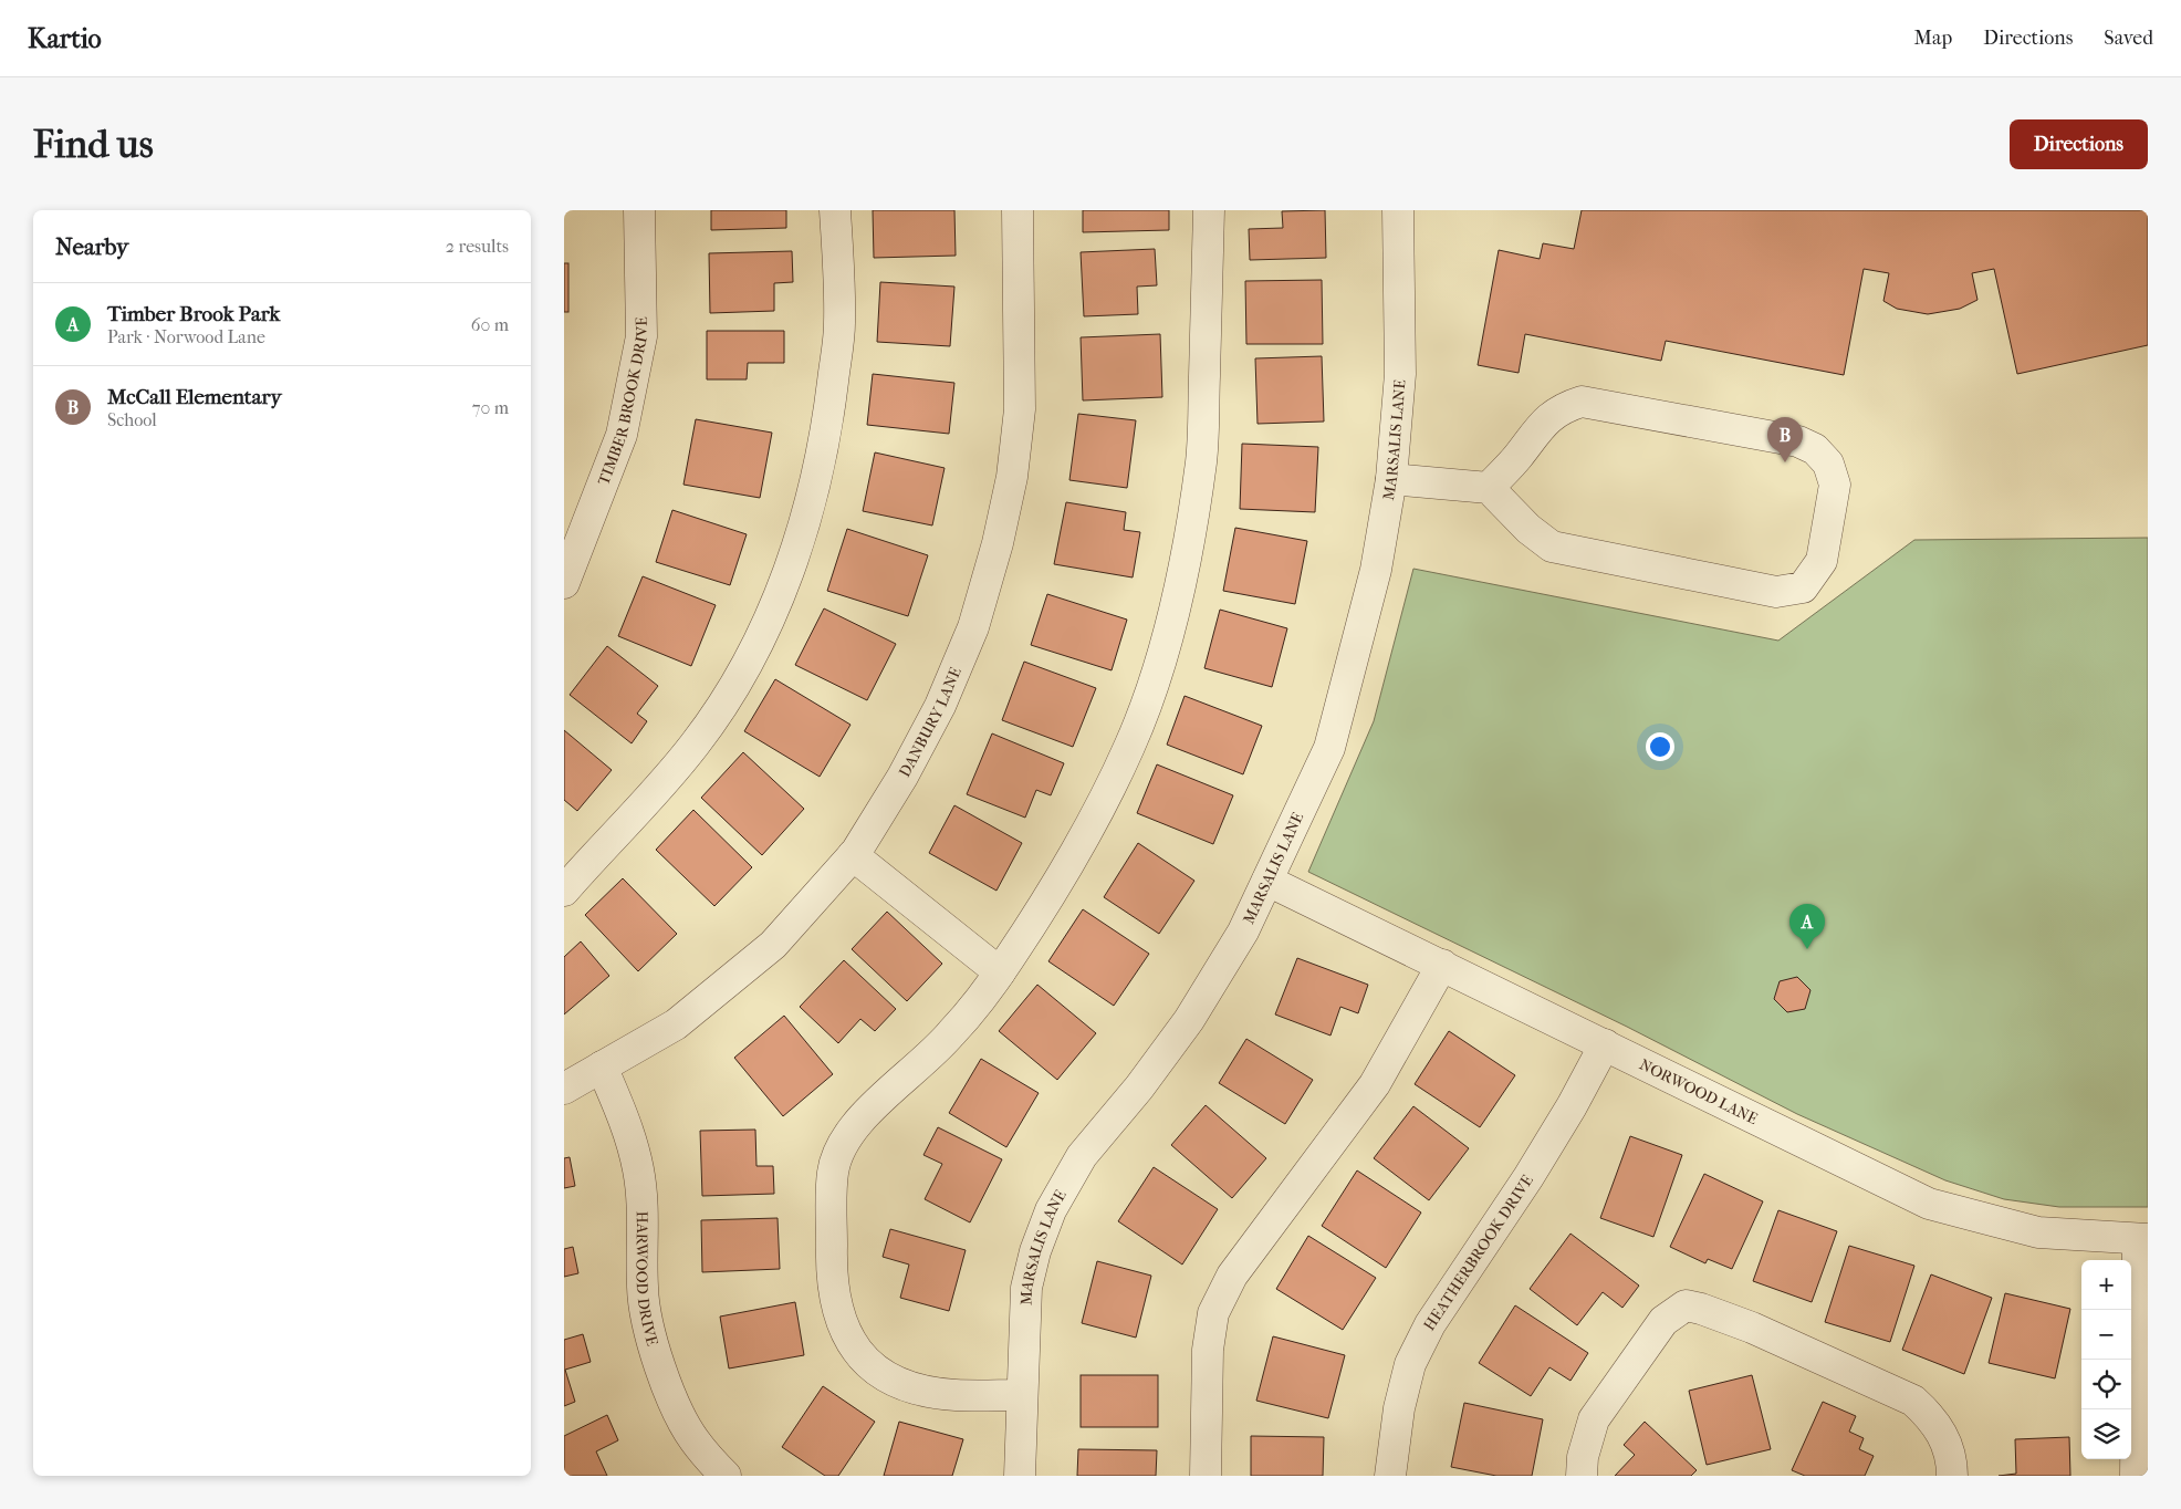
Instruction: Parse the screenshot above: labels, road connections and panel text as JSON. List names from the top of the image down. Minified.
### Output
{"streets":{"street":["TIMBER BROOK DRIVE","MARSALIS LANE","DANBURY LANE","NORWOOD LANE","HEATHERBROOK DRIVE","HARWOOD DRIVE"]},"crossings":[["MARSALIS LANE","NORWOOD LANE"],["DANBURY LANE","HARWOOD DRIVE"],["NORWOOD LANE","HEATHERBROOK DRIVE"]],"page":{"header":"Kartio","nav":["Map","Directions","Saved"],"buttons":"Directions","title":"Find us","heading":["Nearby","2 results"],"list":[{"mark":"A","name":"Timber Brook Park","note":"Park · Norwood Lane","value":"60 m"},{"mark":"B","name":"McCall Elementary","note":"School","value":"70 m"}],"pins":["B","A"],"map_buttons":["+","−"]}}
